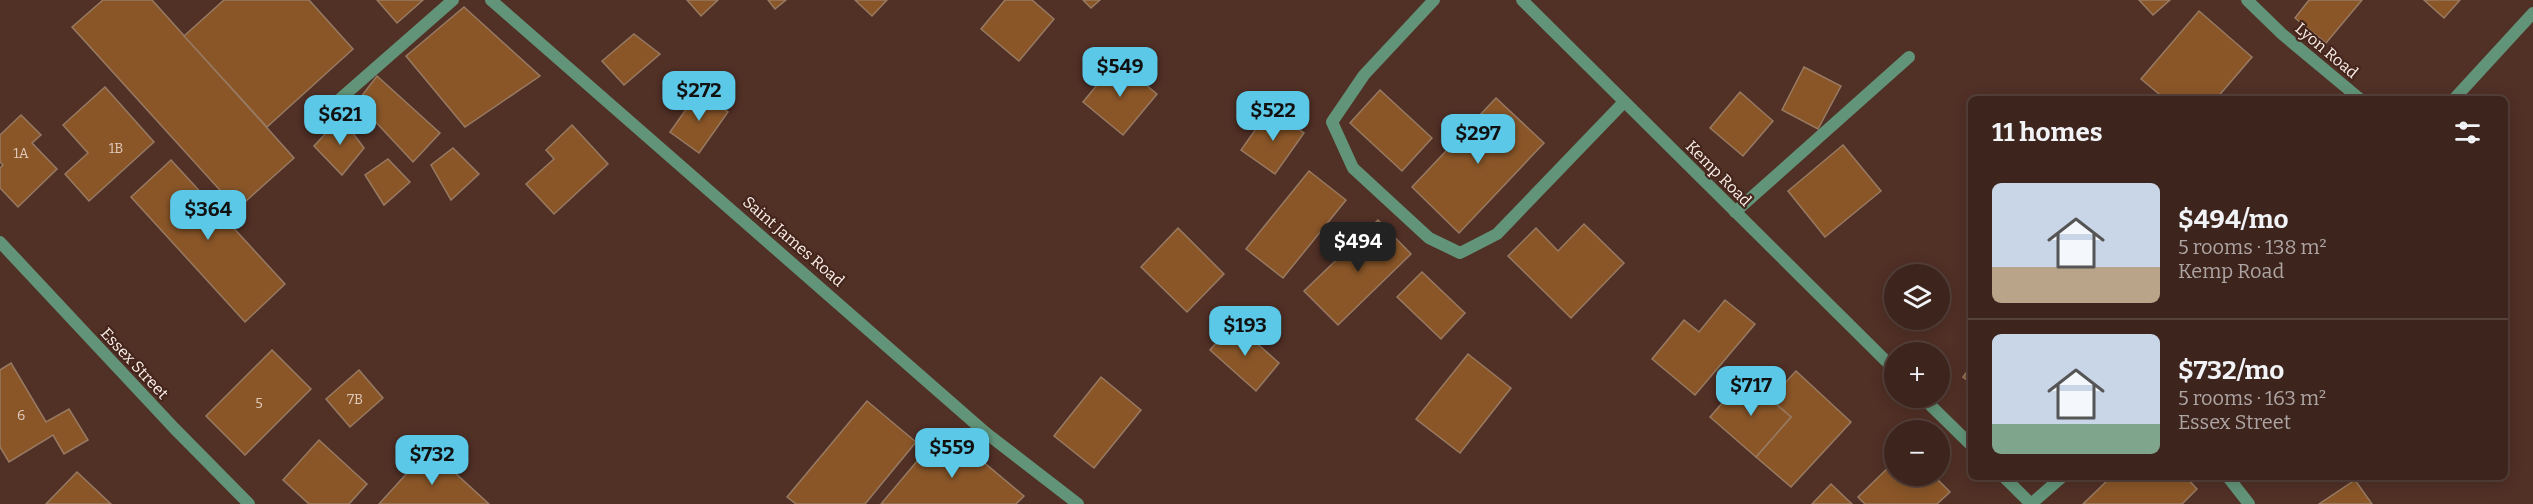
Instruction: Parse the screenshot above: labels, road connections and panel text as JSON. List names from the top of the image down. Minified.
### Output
{"streets":{"street":["Lyon Road","Kemp Road","Saint James Road","Essex Street"]},"house_numbers":["1B","1A","7B","5","6"],"page":{"price":["$549","$272","$522","$621","$297","$364","$494","$193","$717","$559","$732"],"heading":"11 homes","list":[{"name":"$494/mo","note":"5 rooms · 138 m² · Kemp Road"},{"name":"$732/mo","note":"5 rooms · 163 m² · Essex Street"}],"map_buttons":["+","−"]}}
